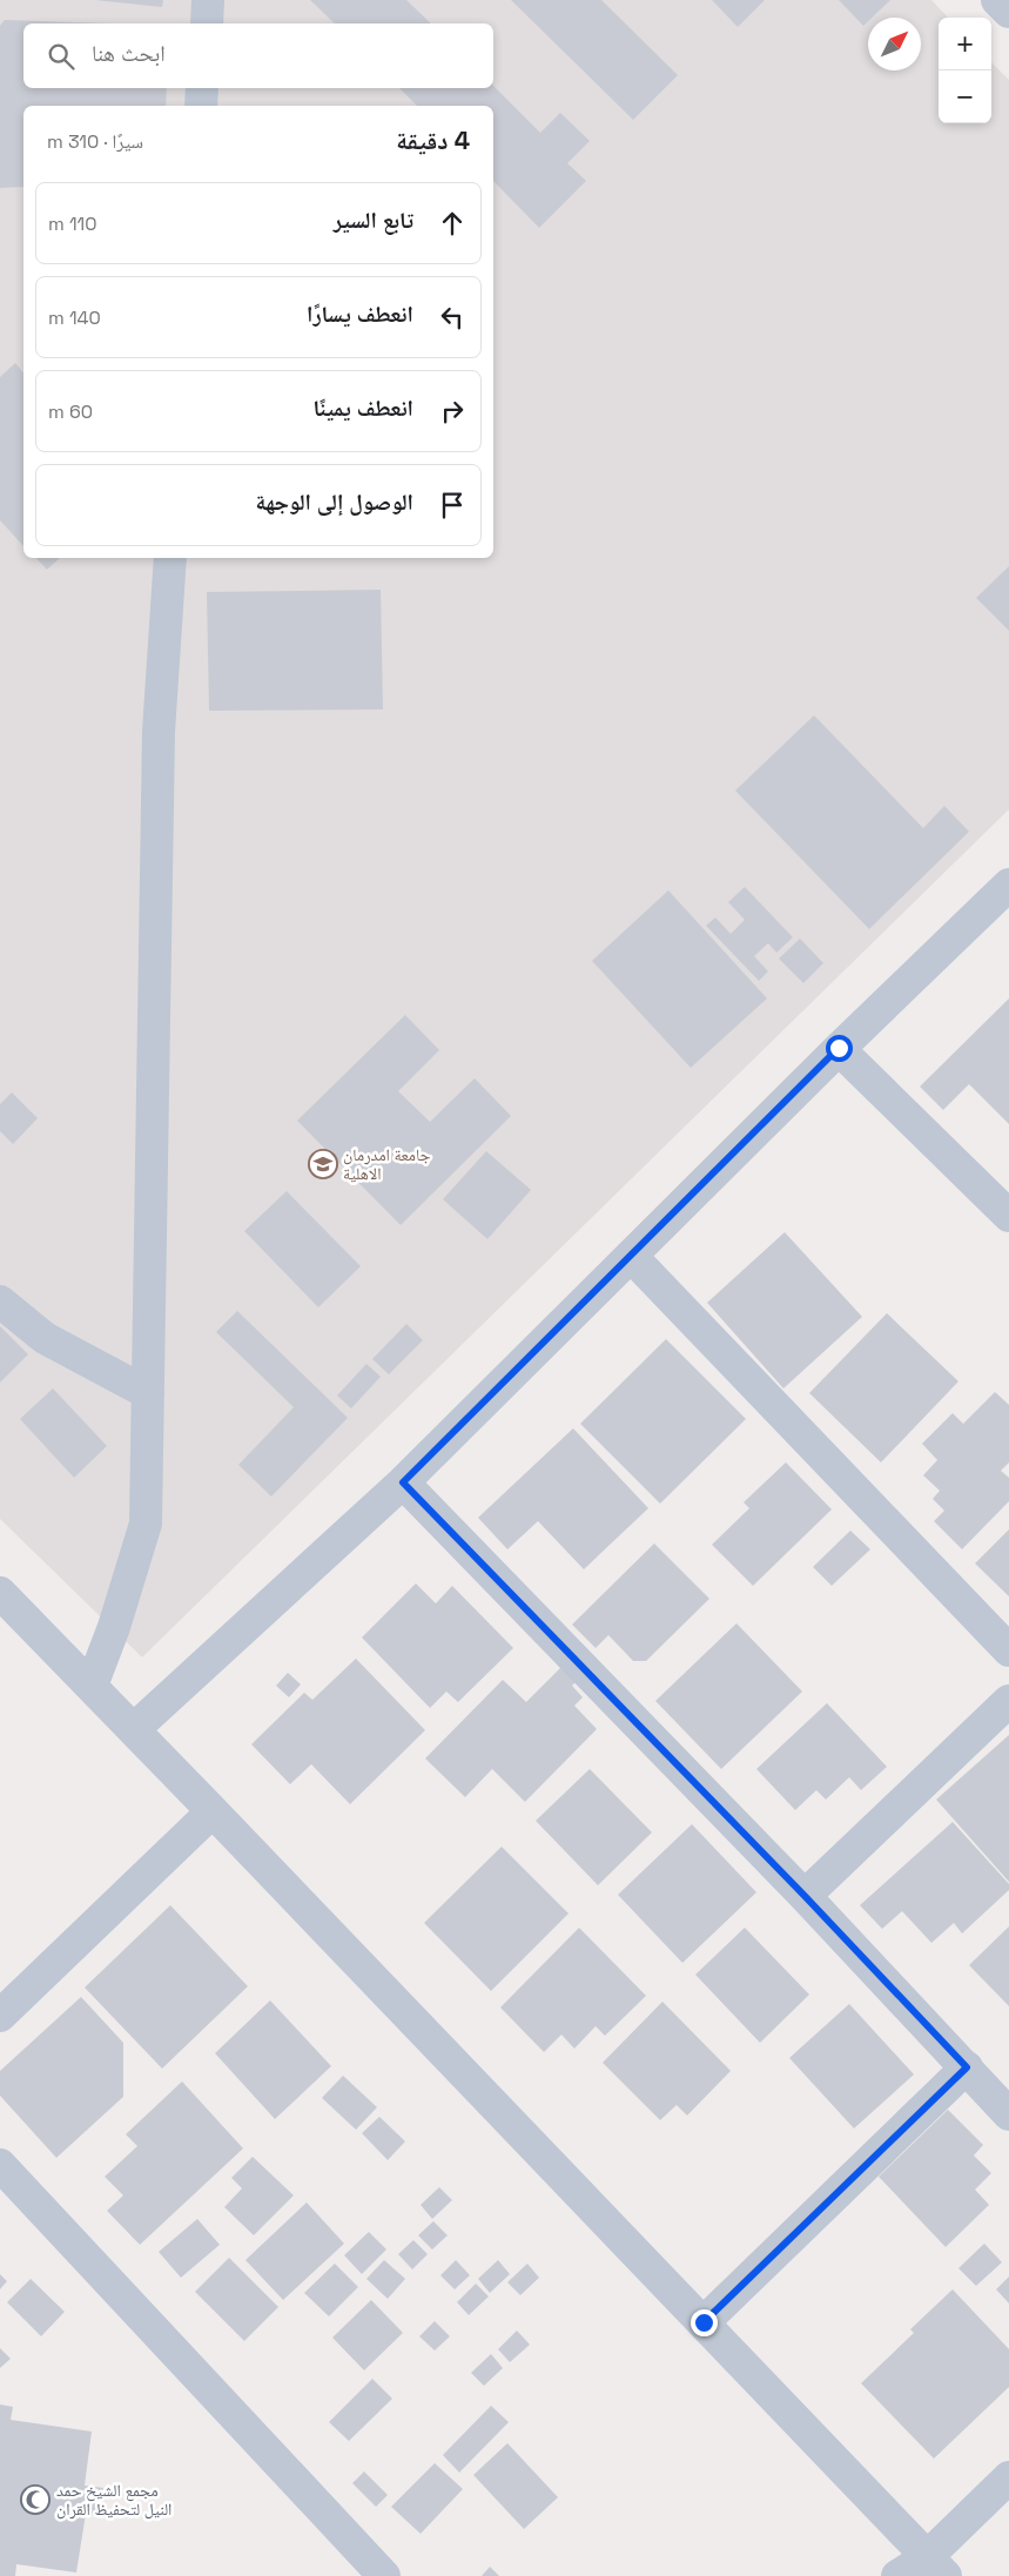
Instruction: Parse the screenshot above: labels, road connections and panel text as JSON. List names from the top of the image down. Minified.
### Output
{"places":{"school or university":["جامعة امدرمان الاهلية"],"mosque":["مجمع الشيخ حمد النيل لتحفيظ القران"]},"north":"top right","page":{"map_buttons":["+","−"],"search":"ابحث هنا","heading":["4 دقيقة","سيرًا · 310 m"],"list":[["تابع السير","110 m"],["انعطف يسارًا","140 m"],["انعطف يمينًا","60 m"],"الوصول إلى الوجهة"]}}
